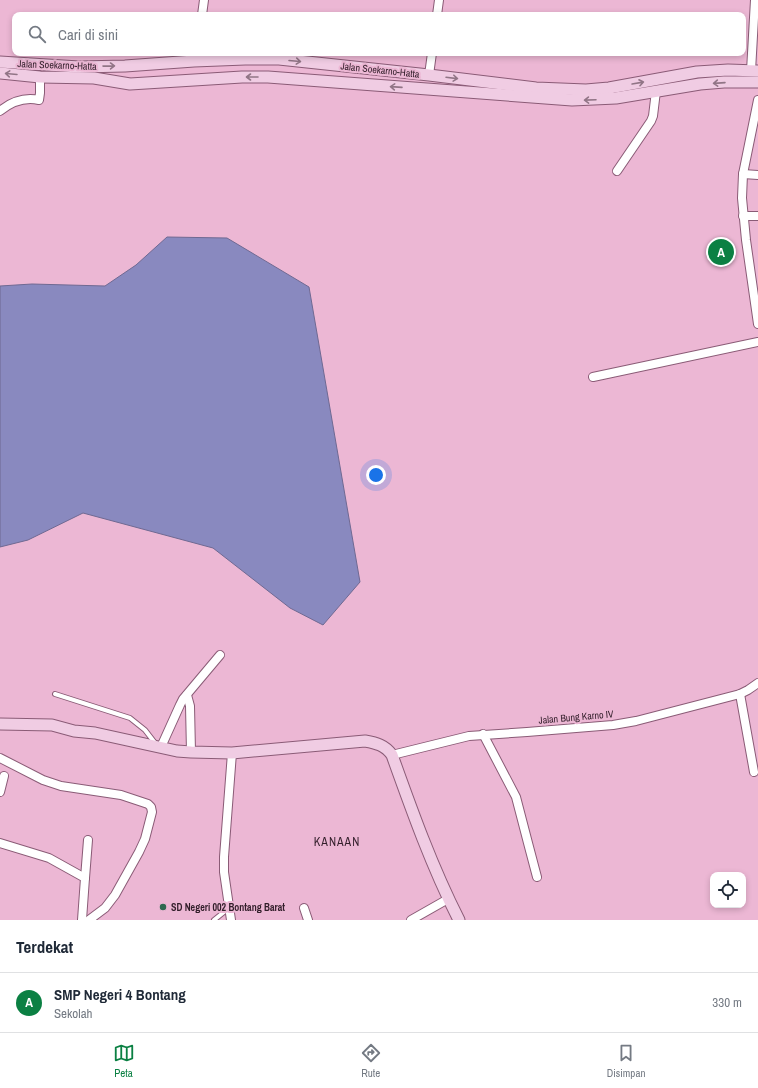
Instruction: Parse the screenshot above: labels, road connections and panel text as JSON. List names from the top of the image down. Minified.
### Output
{"streets":{"main road":["Jalan Soekarno-Hatta"],"street":["Jalan Bung Karno IV"]},"districts":["KANAAN"],"places":["SD Negeri 002 Bontang Barat"],"page":{"search":"Cari di sini","pins":"A","heading":"Terdekat","list":[{"mark":"A","name":"SMP Negeri 4 Bontang","note":"Sekolah","value":"330 m"}],"nav":["Peta","Rute","Disimpan"]}}
